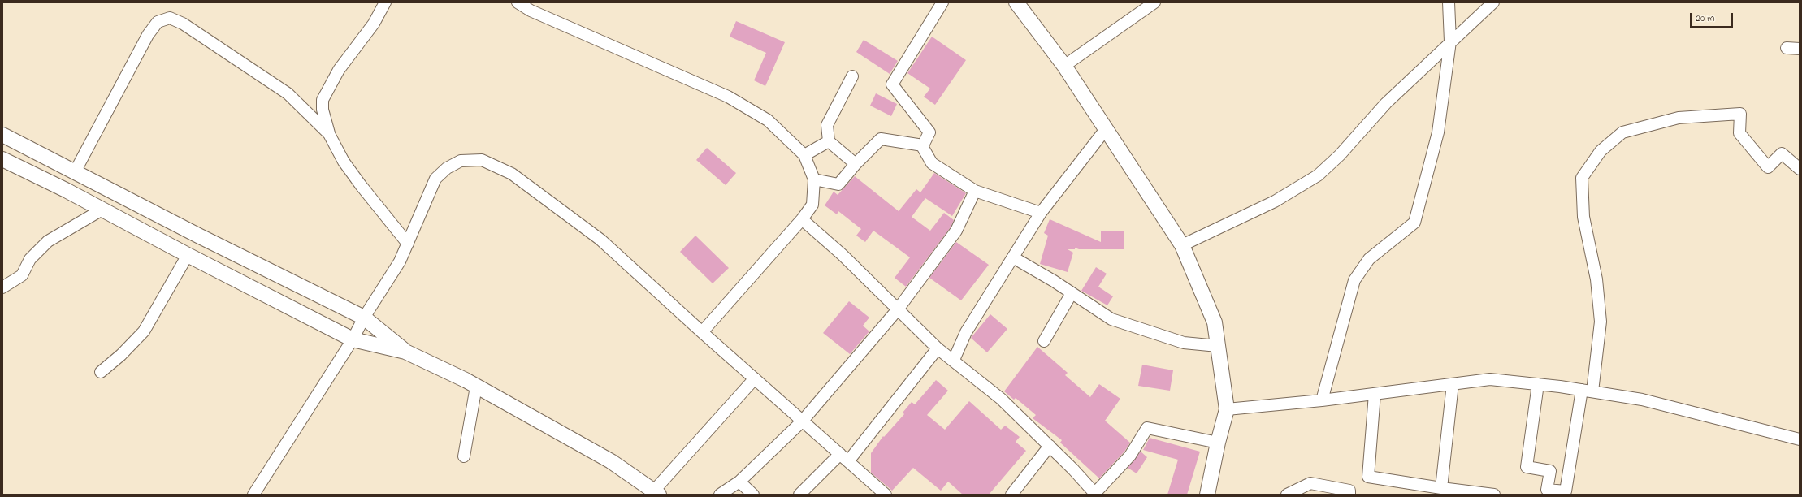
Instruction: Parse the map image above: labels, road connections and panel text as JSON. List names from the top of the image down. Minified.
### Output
{"scale_bar":"20 m"}
